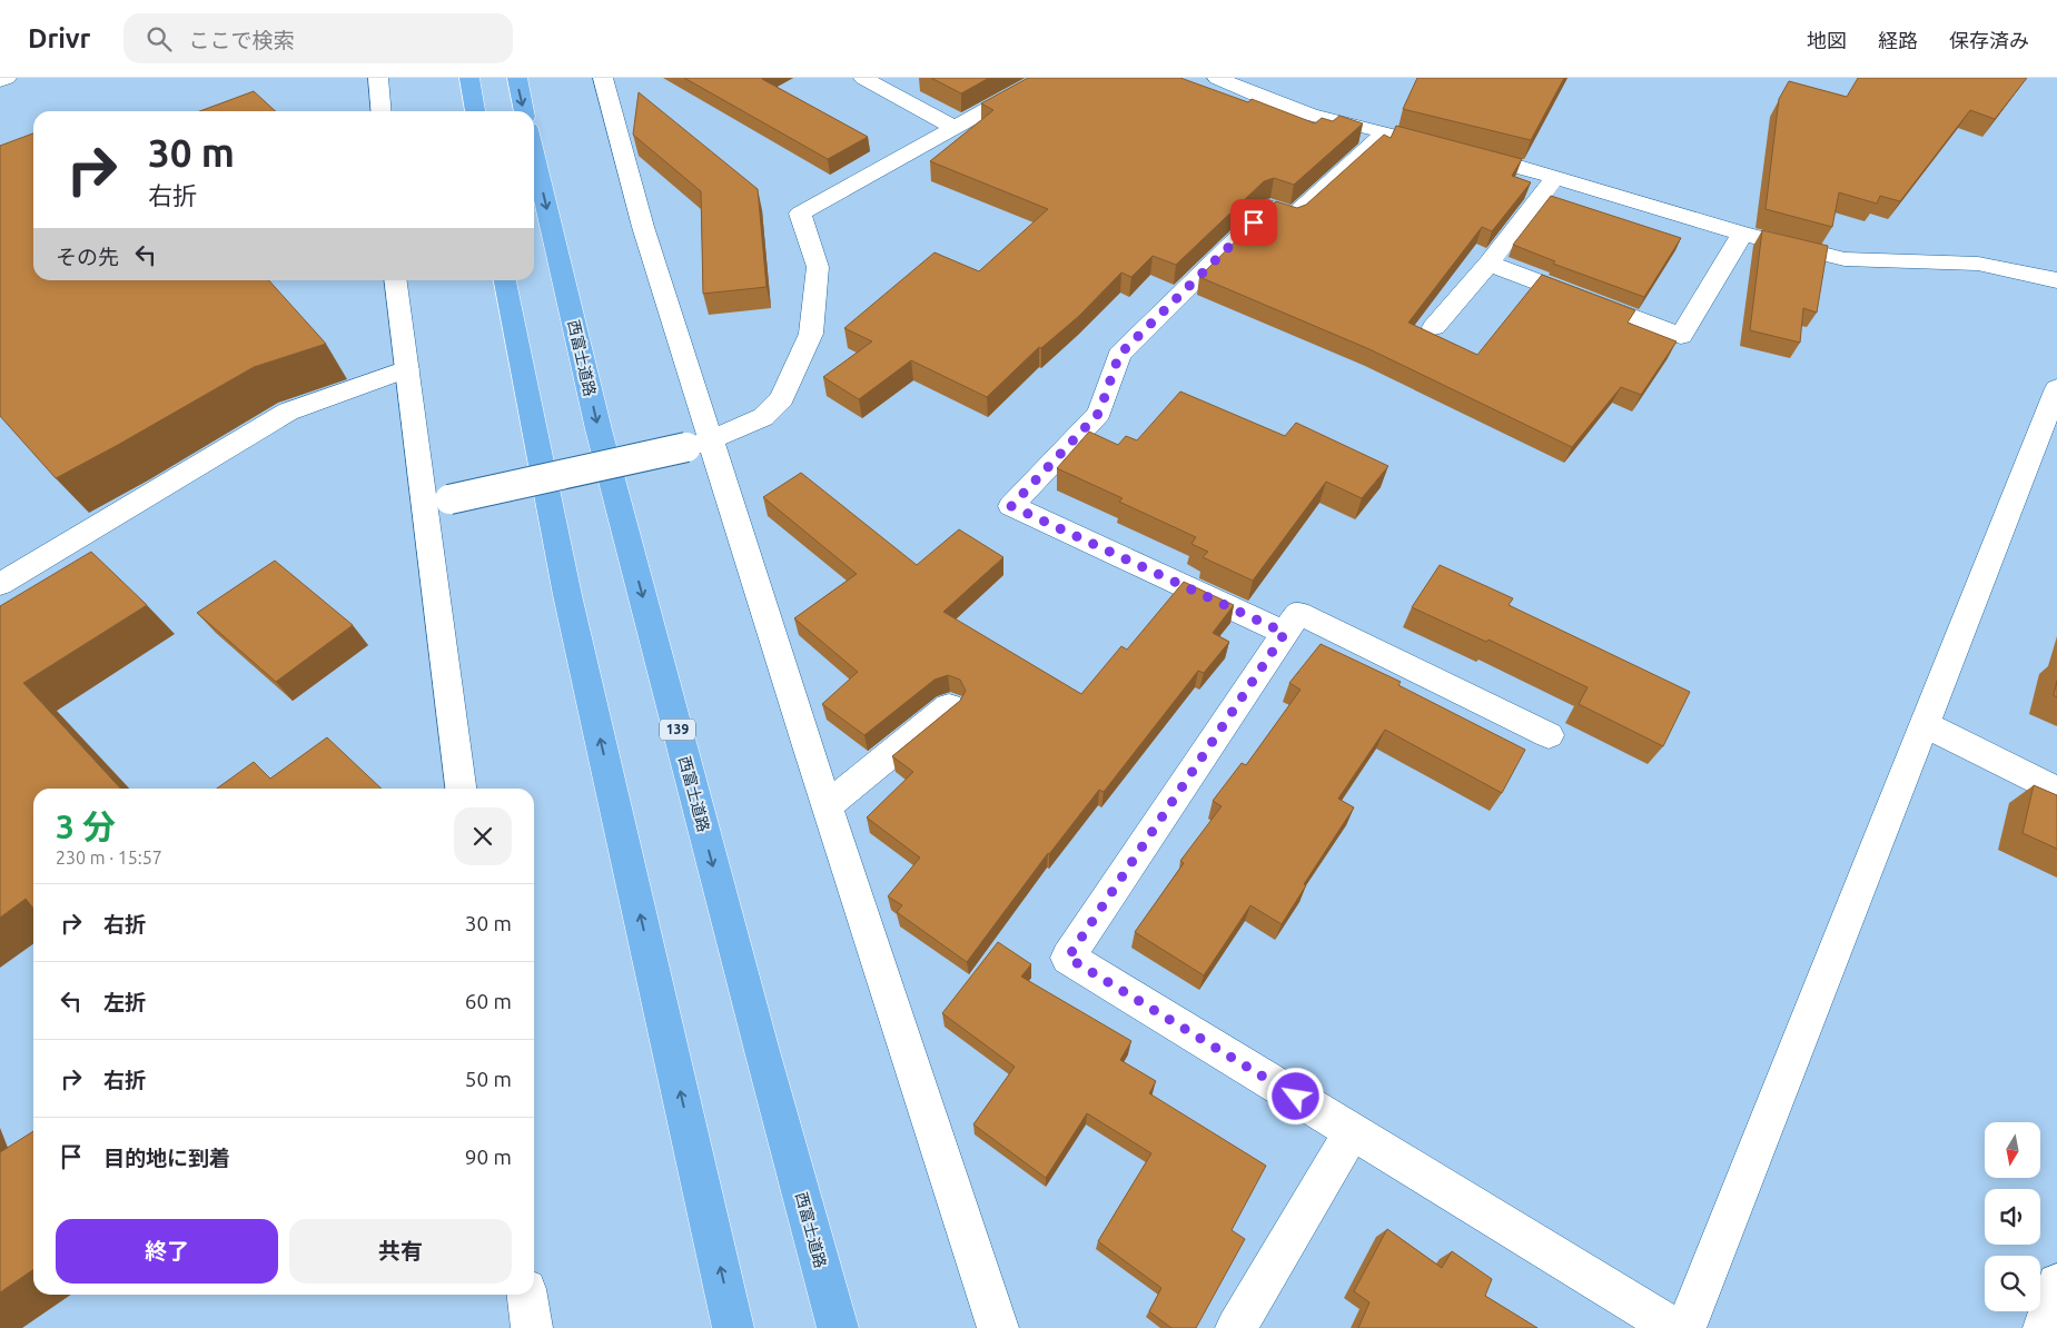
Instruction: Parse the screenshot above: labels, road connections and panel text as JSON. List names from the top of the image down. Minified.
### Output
{"streets":{"highway":["西富士道路","139"]},"north":"bottom","page":{"header":"Drivr","search":"ここで検索","nav":["地図","経路","保存済み"],"turn":["30 m","右折"],"then":"その先","heading":["3 分","230 m · 15:57"],"list":[{"name":"右折","value":"30 m"},{"name":"左折","value":"60 m"},{"name":"右折","value":"50 m"},{"name":"目的地に到着","value":"90 m"}],"buttons":["終了","共有"]}}
